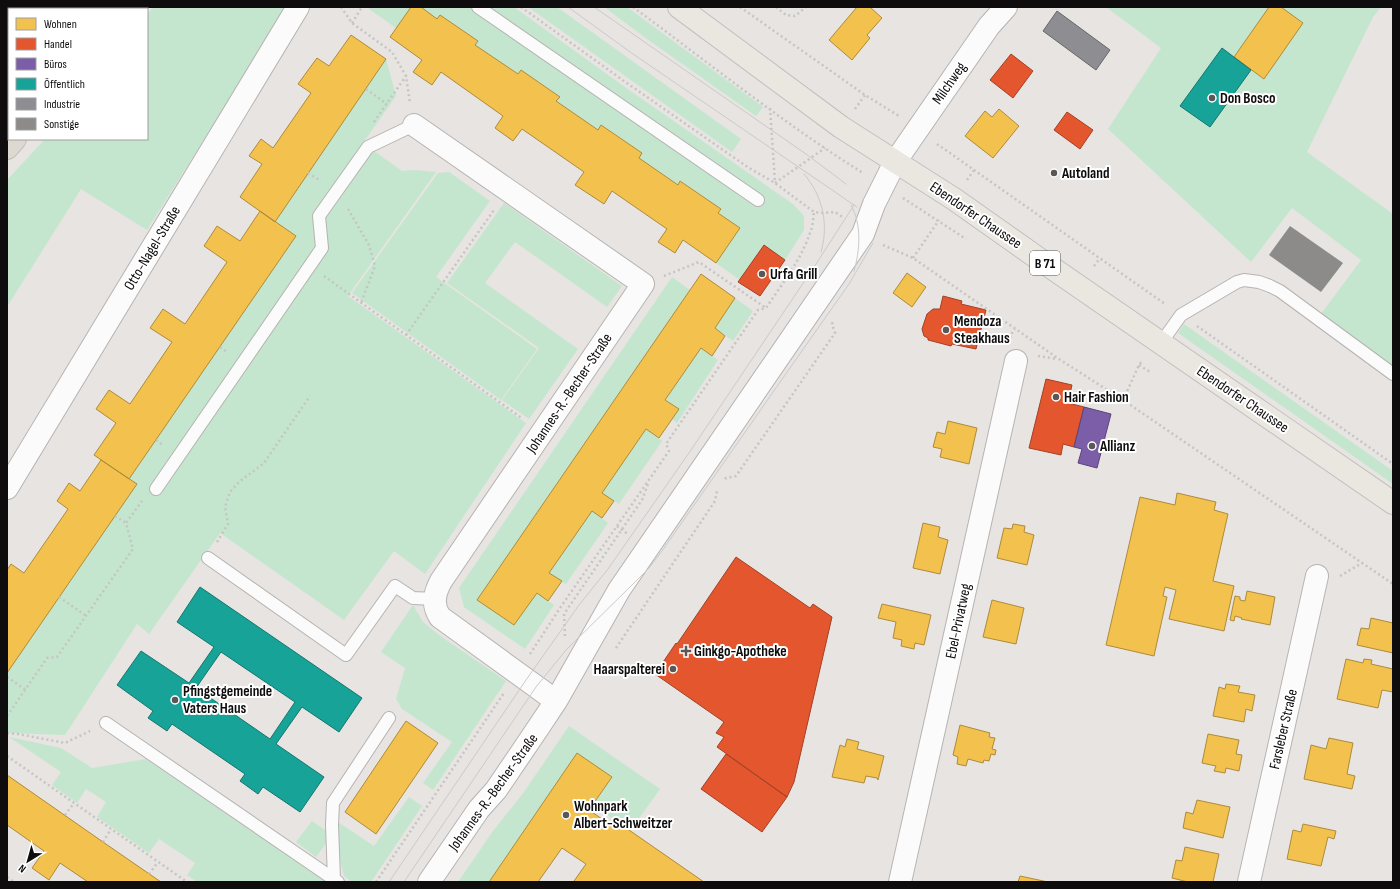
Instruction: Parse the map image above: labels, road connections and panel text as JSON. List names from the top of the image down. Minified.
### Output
{"streets":{"main road":["Ebendorfer Chaussee","B 71"],"street":["Milchweg","Otto-Nagel-Straße","Johannes-R.-Becher-Straße","Ebel-Privatweg","Farsleber Straße"]},"crossings":[["Milchweg","Ebendorfer Chaussee"],["Milchweg","Johannes-R.-Becher-Straße"],["Ebendorfer Chaussee","Johannes-R.-Becher-Straße"]],"places":{"other":["Don Bosco","Autoland","Urfa Grill","Mendoza Steakhaus","Hair Fashion","Allianz","Haarspalterei","Pfingstgemeinde Vaters Haus","Wohnpark Albert-Schweitzer"],"health":["Ginkgo-Apotheke"]},"legend":["Wohnen","Handel","Büros","Öffentlich","Industrie","Sonstige"],"north":"bottom left"}
